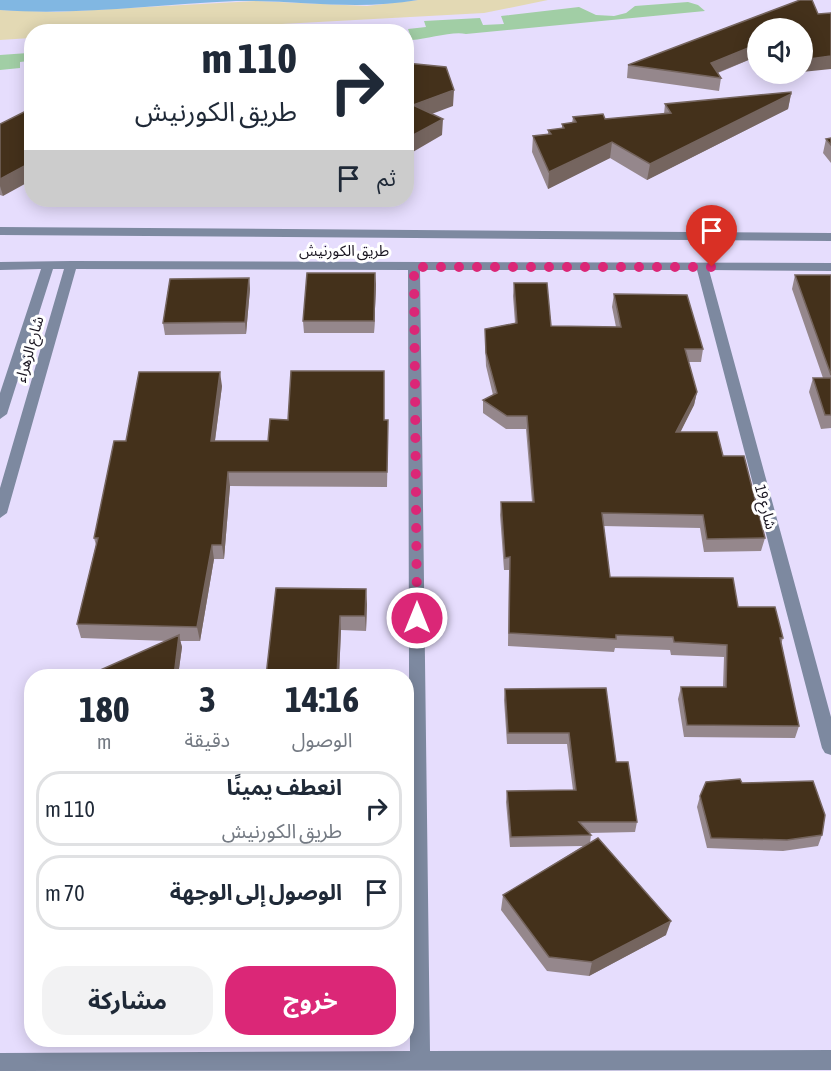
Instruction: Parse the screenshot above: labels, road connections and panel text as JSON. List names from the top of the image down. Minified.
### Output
{"streets":{"street":["طريق الكورنيش","شارع الزهراء","شارع 19"]},"crossings":[["طريق الكورنيش","شارع الزهراء"],["طريق الكورنيش","شارع 19"]],"page":{"turn":["110 m","طريق الكورنيش"],"then":"ثم","eta":["14:16","الوصول","3","دقيقة","180","m"],"list":[{"name":"انعطف يمينًا","note":"طريق الكورنيش","value":"110 m"},{"name":"الوصول إلى الوجهة","value":"70 m"}],"buttons":["خروج","مشاركة"]}}
